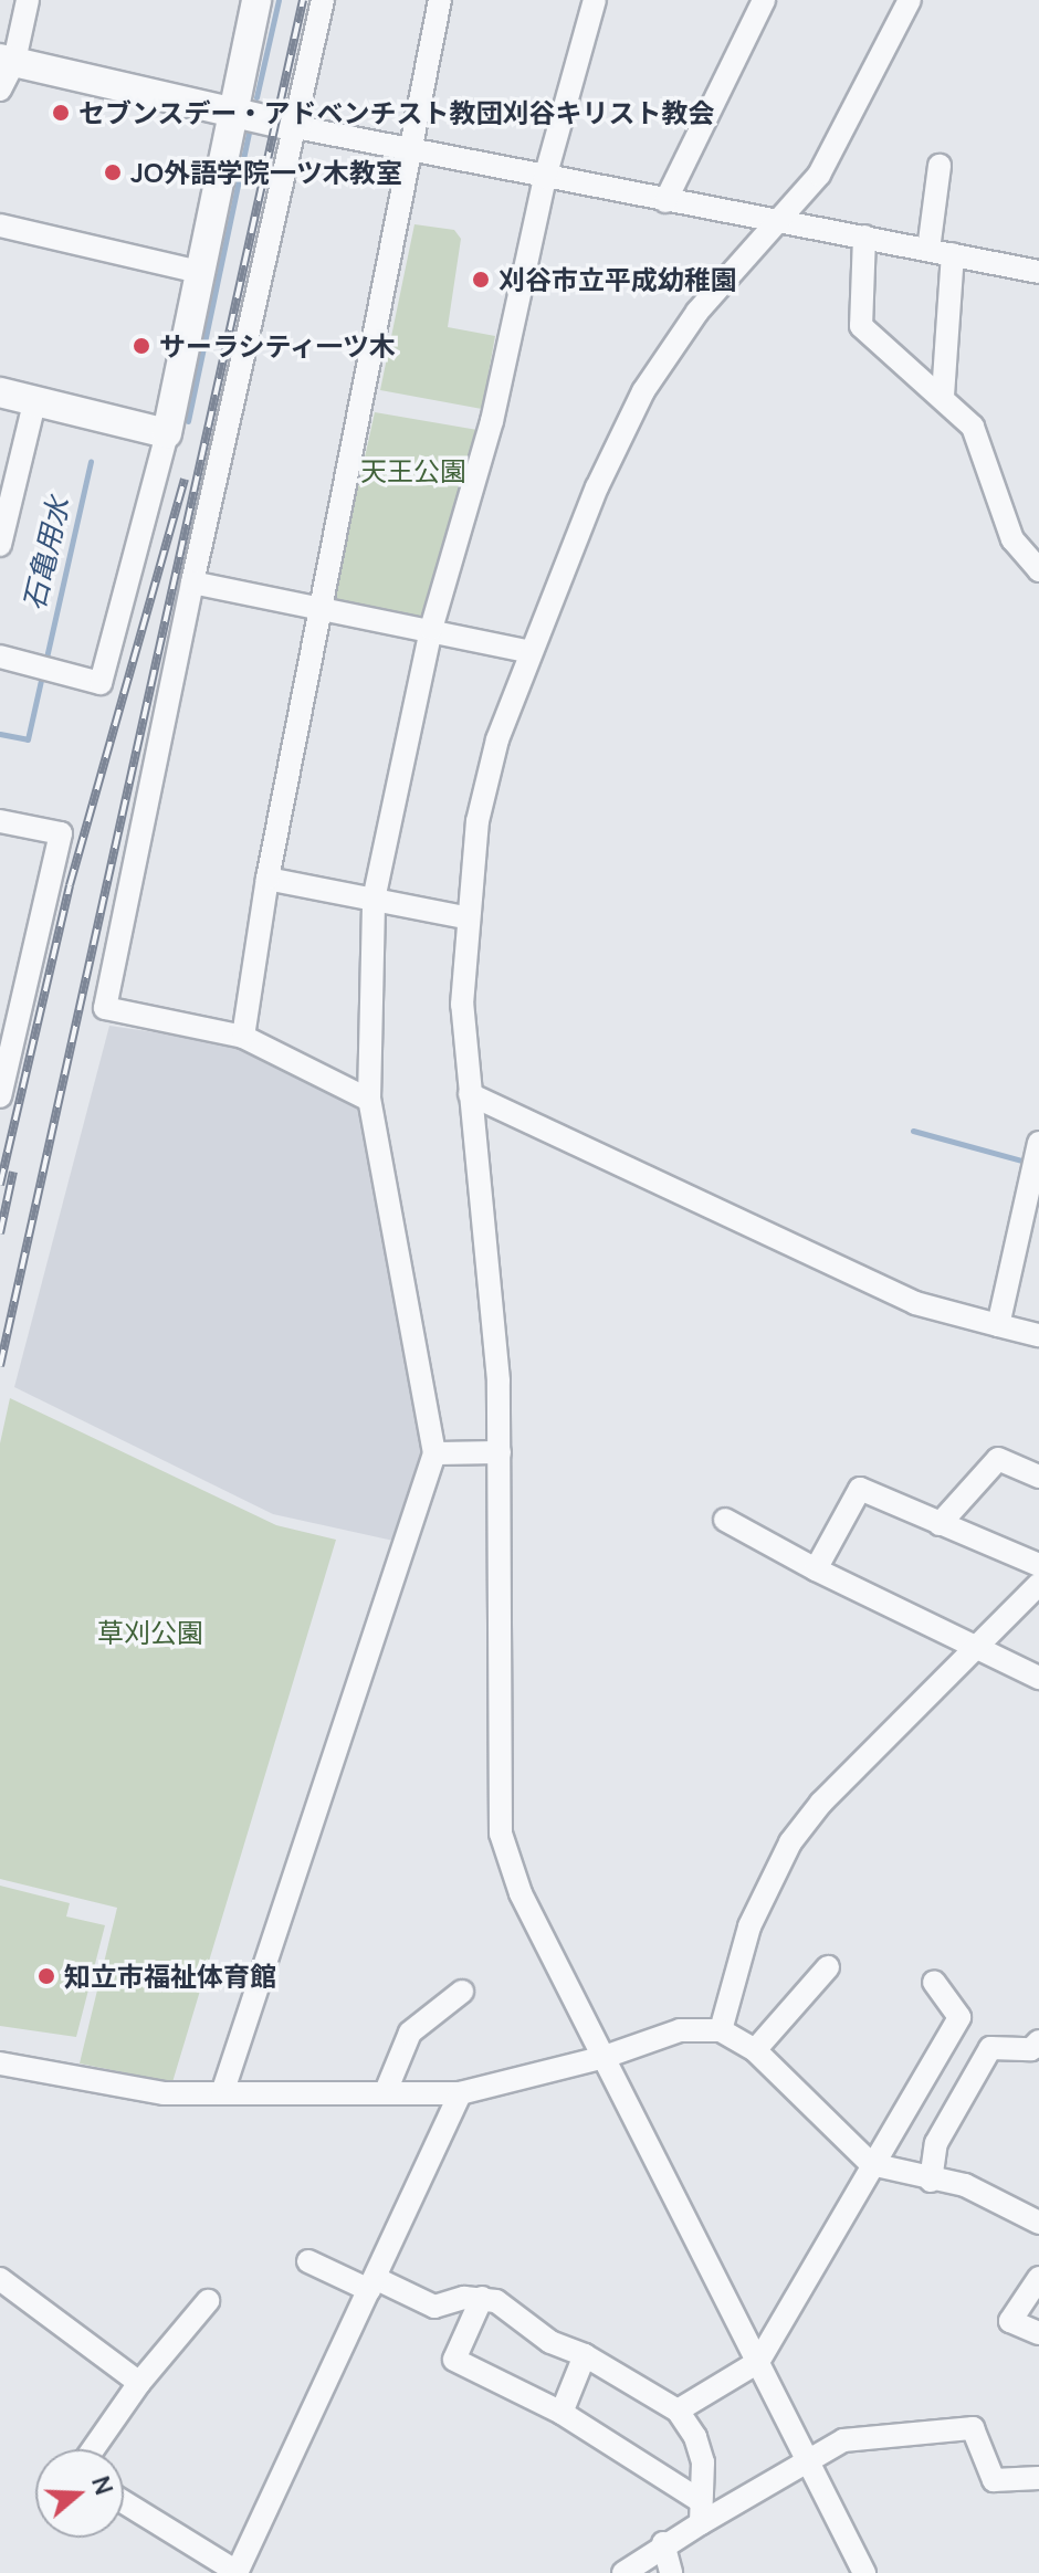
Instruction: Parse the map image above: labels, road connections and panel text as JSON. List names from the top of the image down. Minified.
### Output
{"water":["石亀用水"],"parks":["天王公園","草刈公園"],"places":["セブンスデー・アドベンチスト教団刈谷キリスト教会","JO外語学院一ツ木教室","刈谷市立平成幼稚園","サーラシティ一ツ木","知立市福祉体育館"],"north":"right"}
